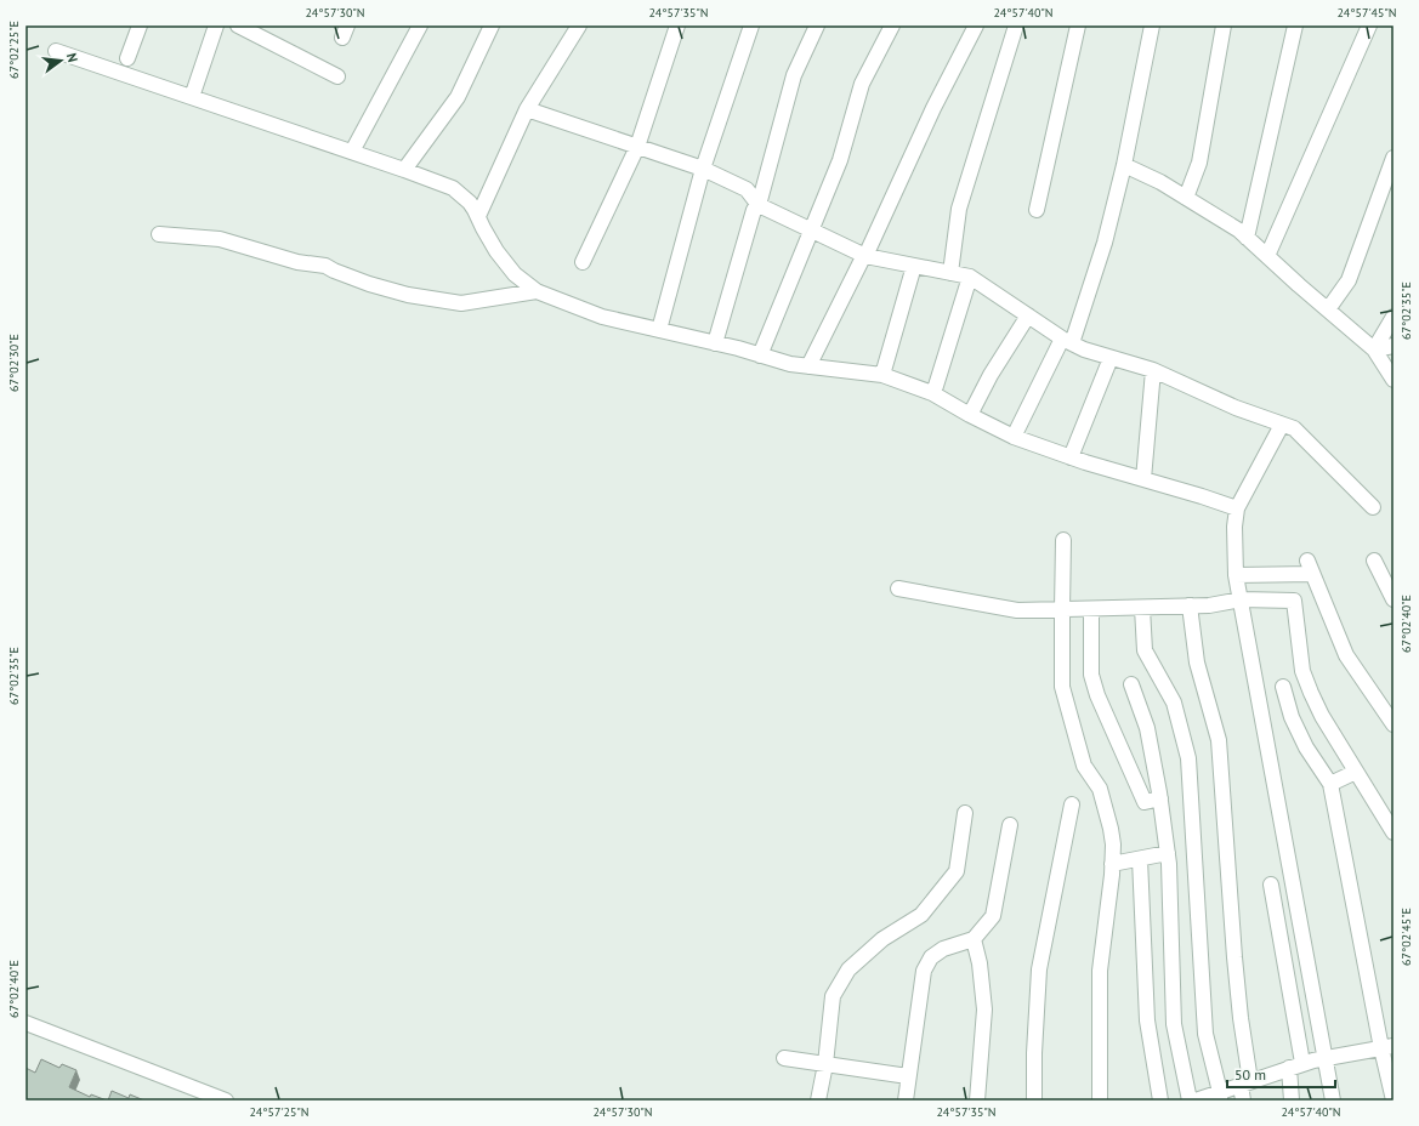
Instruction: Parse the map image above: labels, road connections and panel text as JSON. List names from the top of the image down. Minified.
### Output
{"scale_bar":"50 m","north":"right","coordinates":["24°57'30\"N","24°57'35\"N","24°57'40\"N","24°57'45\"N","67°02'25\"E","67°02'35\"E","67°02'30\"E","67°02'40\"E","67°02'45\"E","24°57'25\"N"]}
